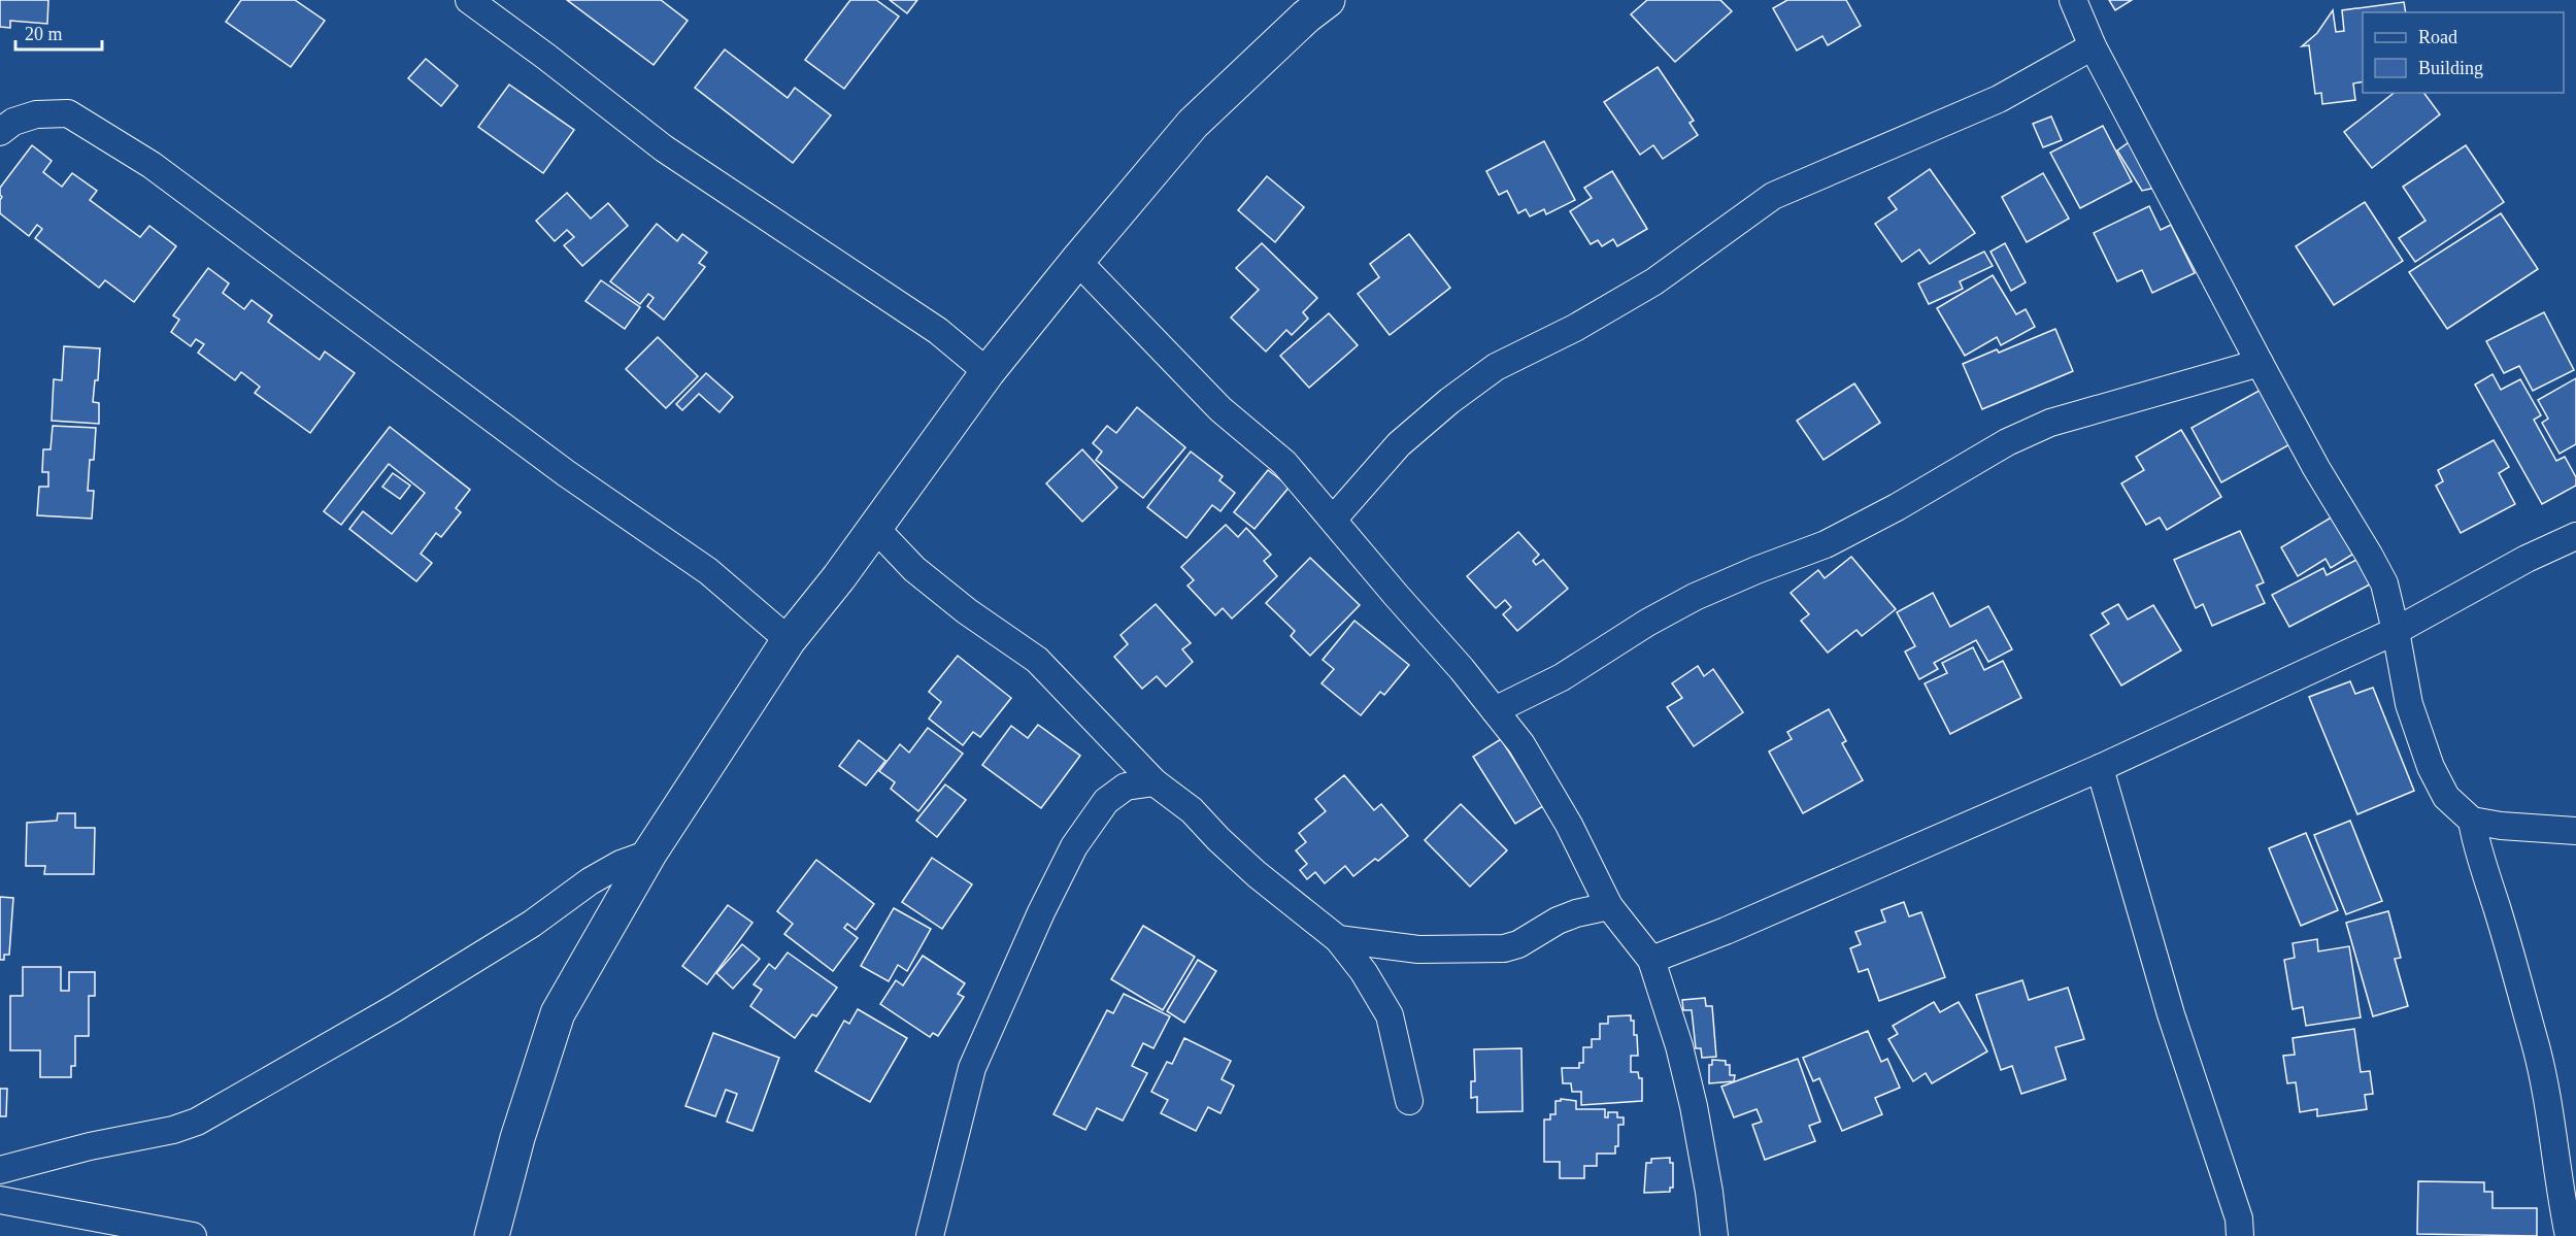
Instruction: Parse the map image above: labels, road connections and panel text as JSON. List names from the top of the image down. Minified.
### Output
{"legend":["Road","Building"],"scale_bar":"20 m"}
